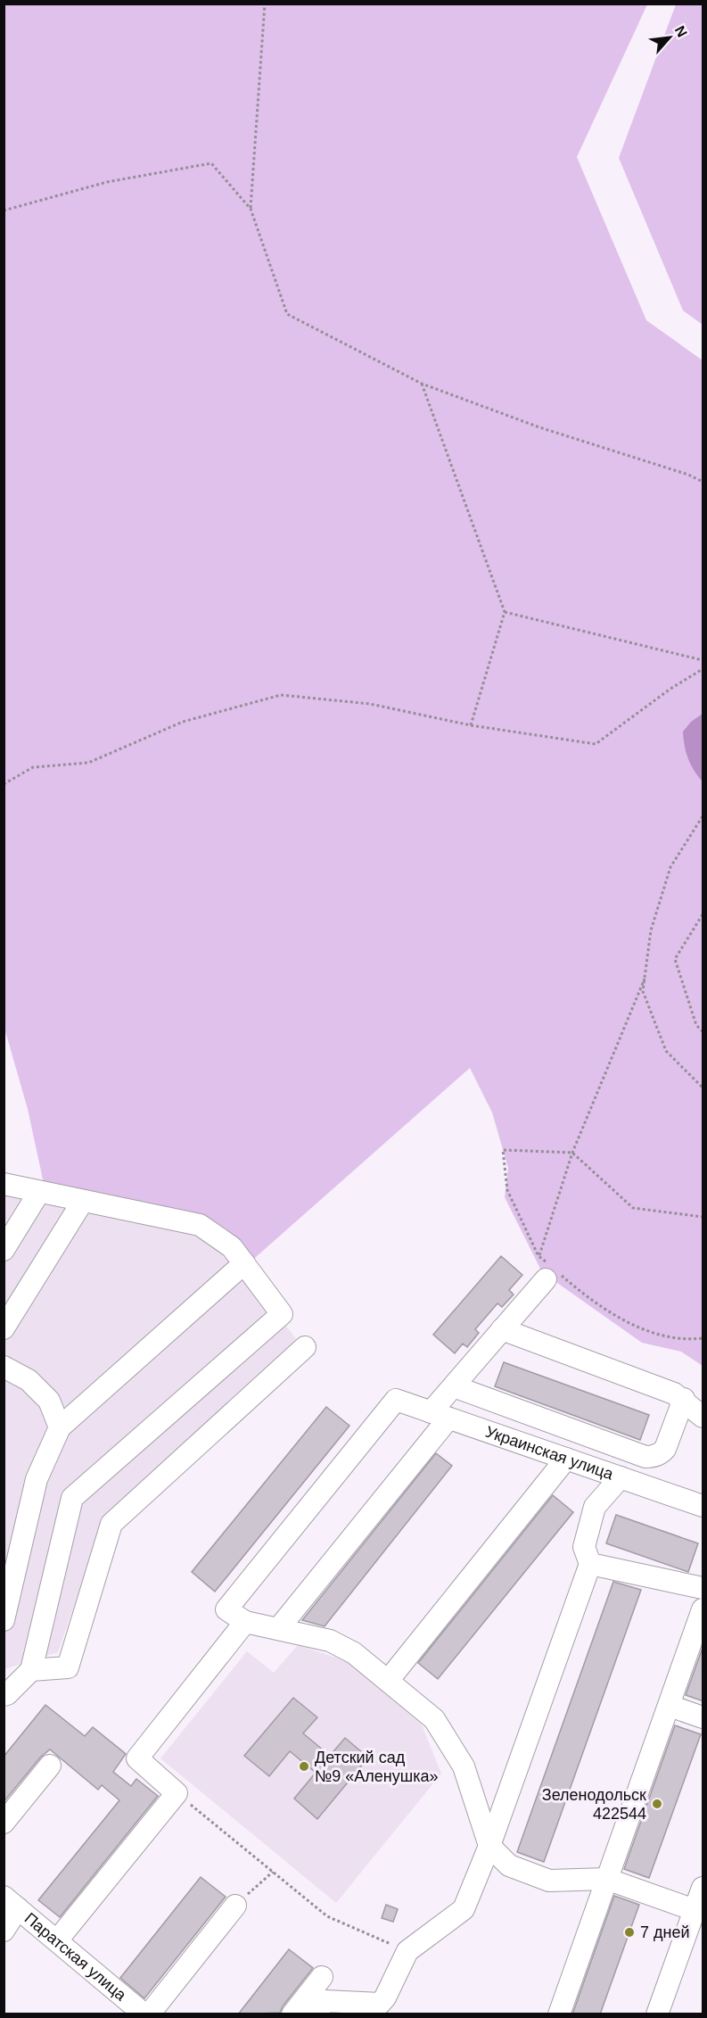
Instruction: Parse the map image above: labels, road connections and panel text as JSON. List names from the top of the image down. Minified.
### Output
{"streets":{"street":["Украинская улица","Паратская улица"]},"places":["Детский сад №9 «Аленушка»","Зеленодольск 422544","7 дней"],"north":"top right"}
